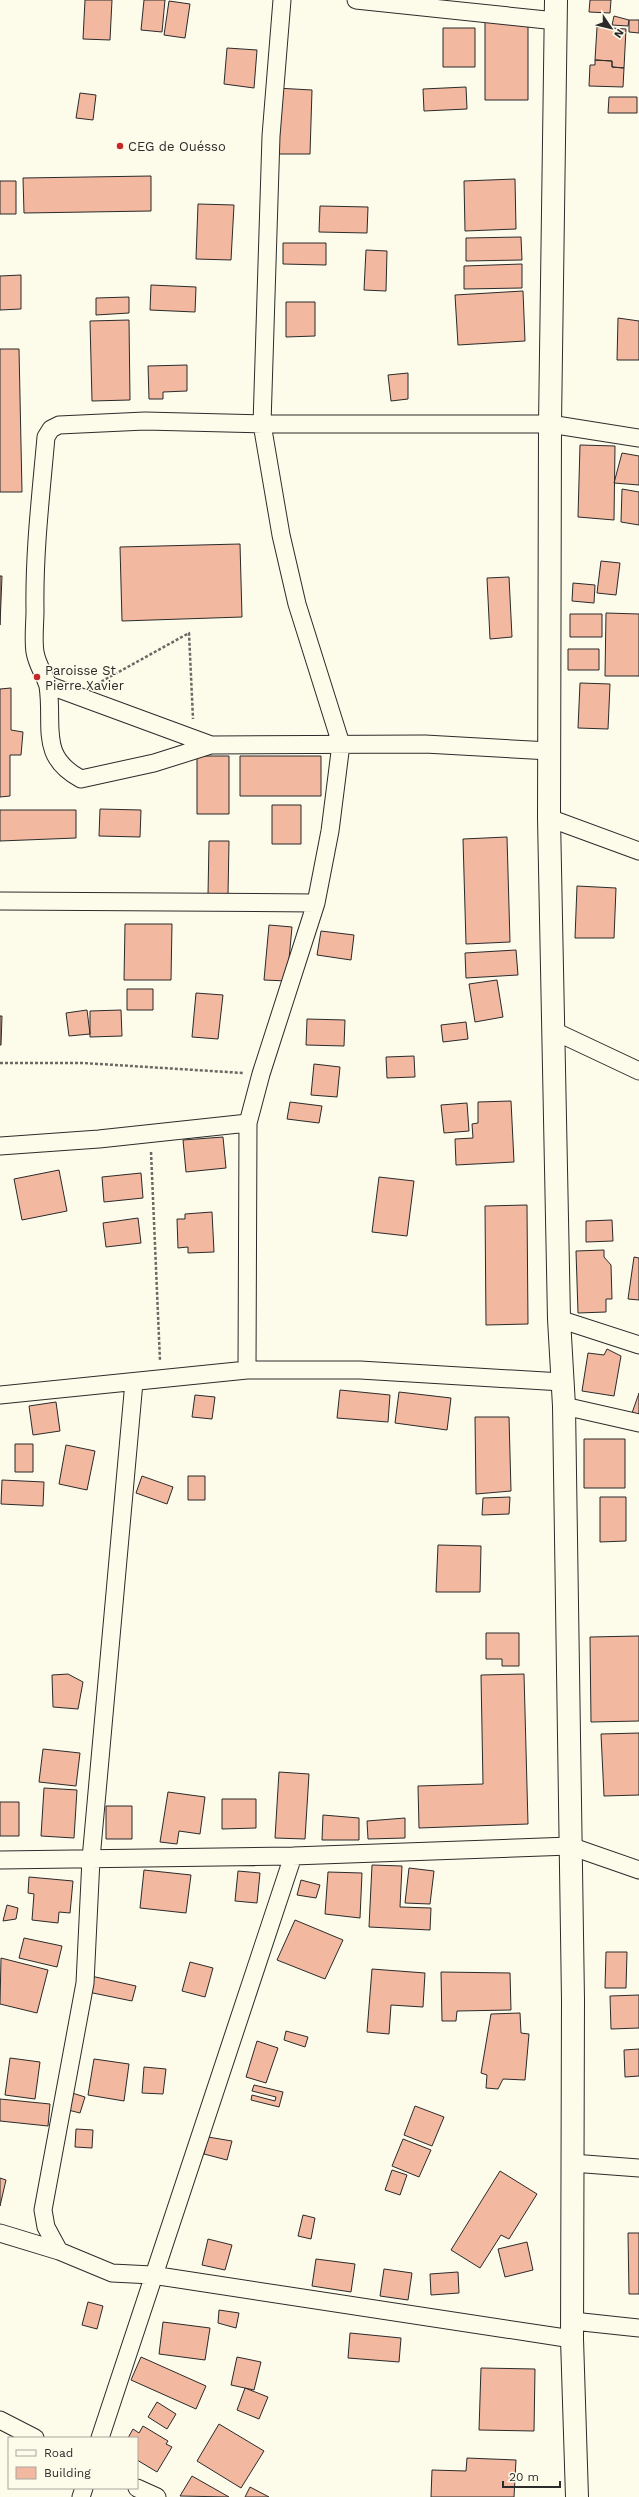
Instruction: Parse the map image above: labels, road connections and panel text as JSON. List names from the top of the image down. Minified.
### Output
{"places":["CEG de Ouésso","Paroisse St Pierre Xavier"],"legend":["Road","Building"],"scale_bar":"20 m","north":"bottom right"}
